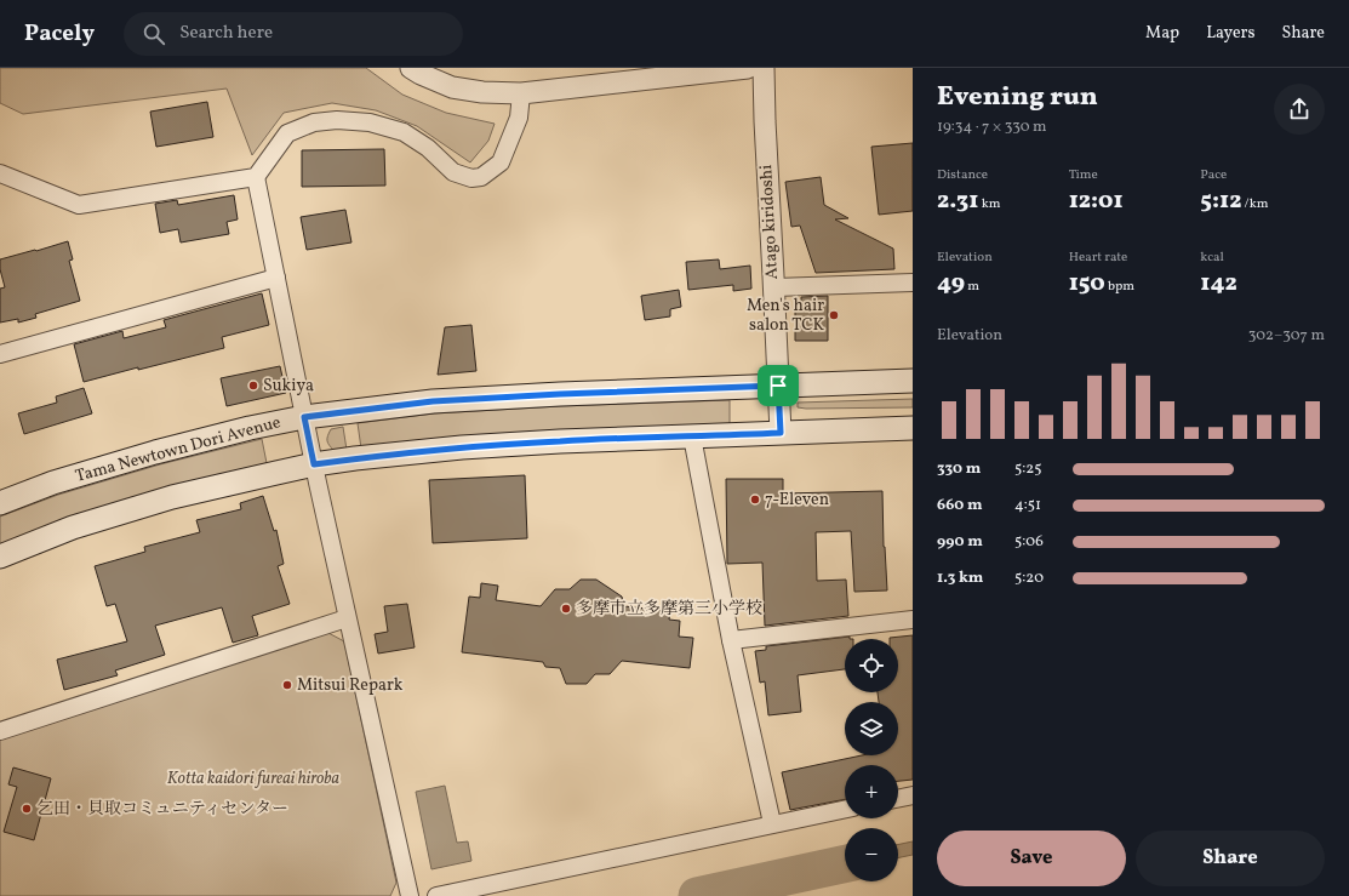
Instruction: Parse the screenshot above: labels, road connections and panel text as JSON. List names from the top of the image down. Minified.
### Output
{"streets":{"main road":["Tama Newtown Dori Avenue"],"street":["Atago kiridoshi"]},"crossings":[["Atago kiridoshi","Tama Newtown Dori Avenue"]],"parks":["Kotta kaidori fureai hiroba"],"places":["Men's hair salon TCK","Sukiya","7-Eleven","多摩市立多摩第三小学校","Mitsui Repark","乞田・貝取コミュニティセンター"],"page":{"header":"Pacely","search":"Search here","nav":["Map","Layers","Share"],"heading":["Evening run","19:34 · 7 × 330 m"],"stats":[["Distance","2.31 km"],["Time","12:01"],["Pace","5:12 /km"],["Elevation","49 m"],["Heart rate","150 bpm"],["kcal","142"]],"chart":["Elevation","302–307 m"],"list":[{"name":"330 m","note":"5:25"},{"name":"660 m","note":"4:51"},{"name":"990 m","note":"5:06"},{"name":"1.3 km","note":"5:20"}],"map_buttons":["+","−"],"buttons":["Save","Share"]}}
